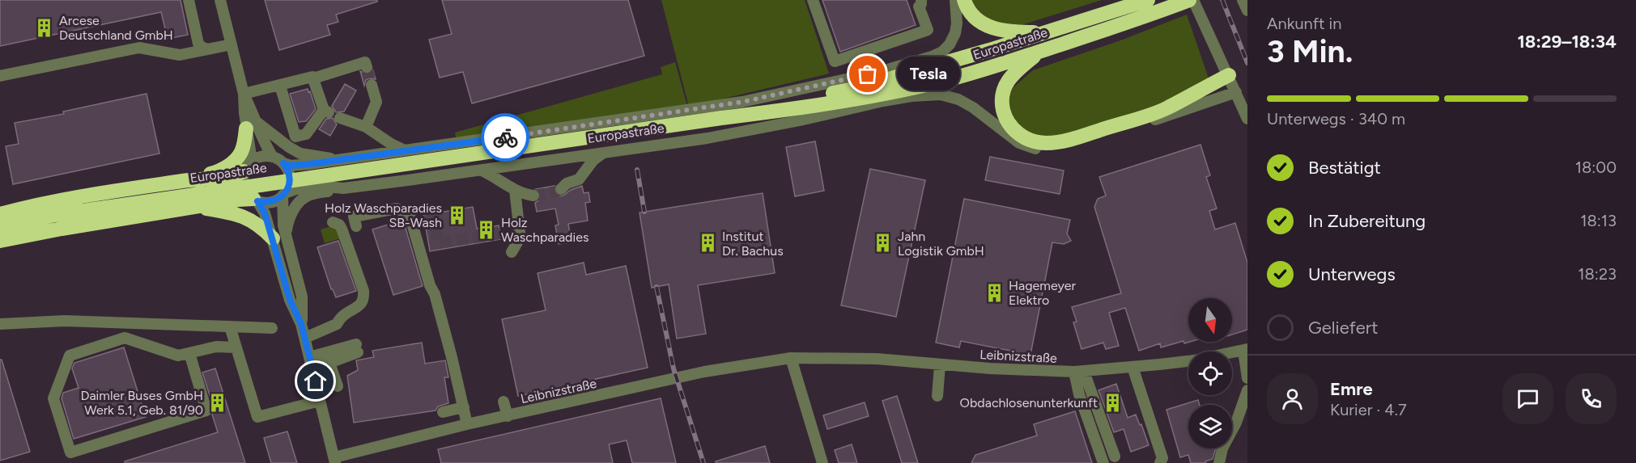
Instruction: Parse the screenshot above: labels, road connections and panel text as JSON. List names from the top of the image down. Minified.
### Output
{"streets":{"highway":["Europastraße"],"street":["Leibnizstraße"]},"places":{"building":["Arcese Deutschland GmbH","Holz Waschparadies SB-Wash","Holz Waschparadies","Institut Dr. Bachus","Jahn Logistik GmbH","Hagemeyer Elektro","Daimler Buses GmbH Werk 5.1, Geb. 81/90","Obdachlosenunterkunft"],"other":["Tesla"]},"north":"bottom","page":{"heading":["3 Min.","Ankunft in","18:29–18:34"],"panel":["Emre","Kurier · 4.7"],"bubble":"Tesla","bar":"Unterwegs · 340 m","list":[["Bestätigt","18:00"],["In Zubereitung","18:13"],["Unterwegs","18:23"],"Geliefert"]}}
